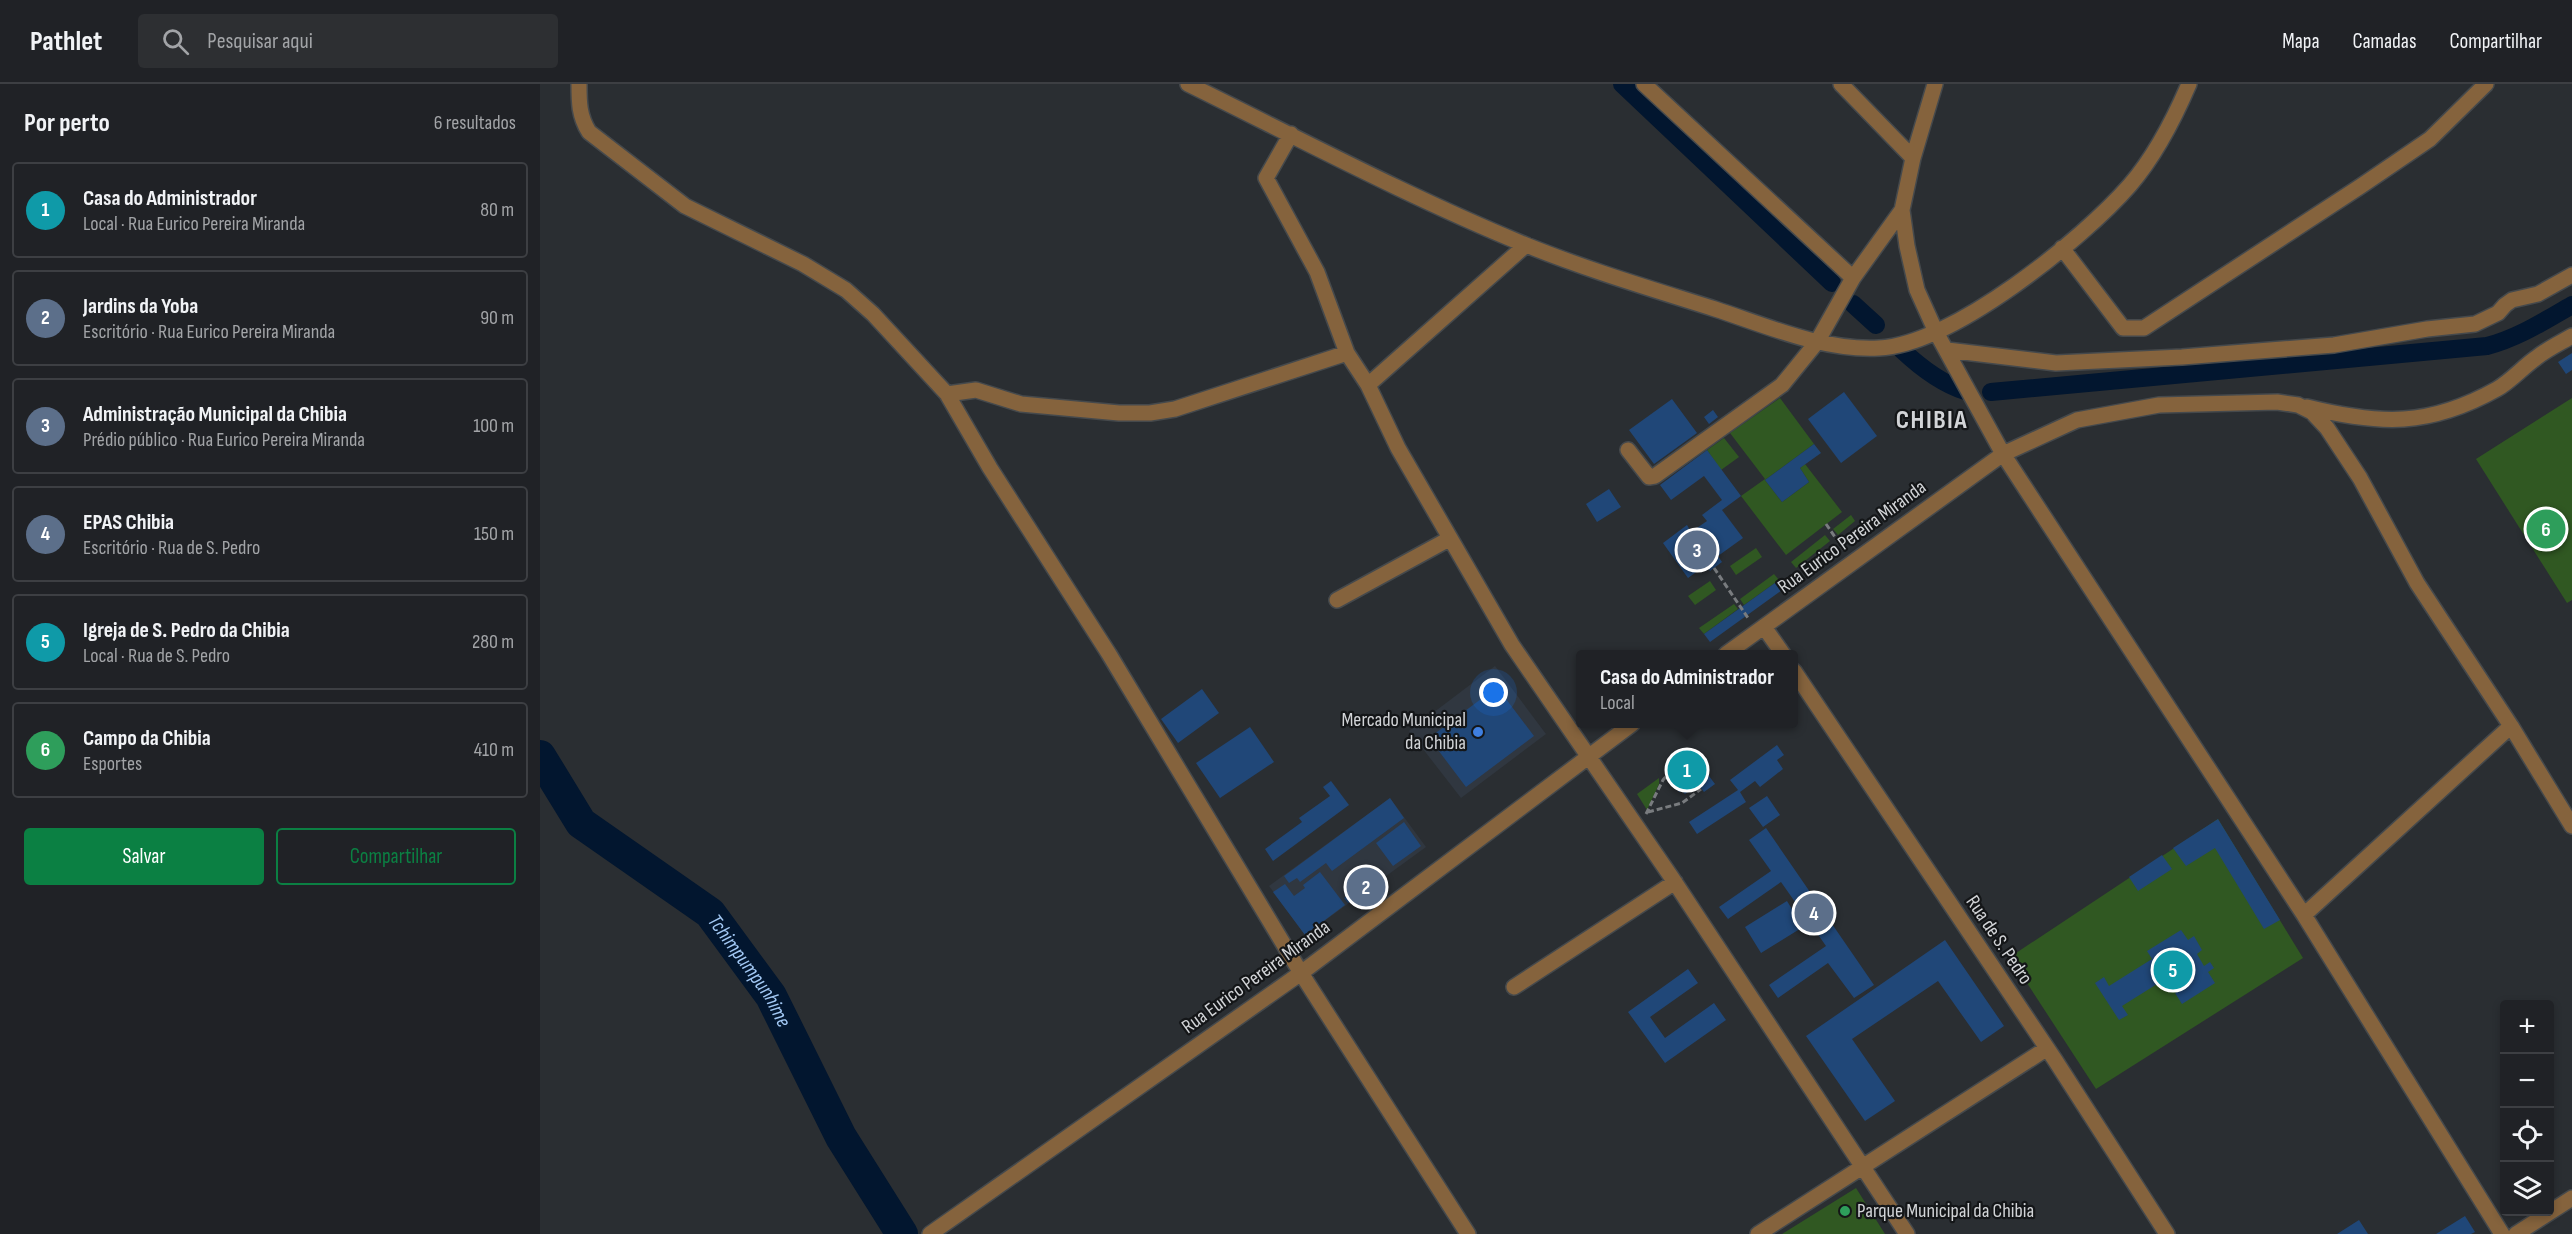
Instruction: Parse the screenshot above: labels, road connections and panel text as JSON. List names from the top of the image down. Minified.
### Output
{"streets":{"street":["Rua Eurico Pereira Miranda","Rua de S. Pedro"]},"districts":["CHIBIA"],"water":["Tchimpumpunhime"],"places":["Mercado Municipal da Chibia","Parque Municipal da Chibia"],"page":{"header":"Pathlet","search":"Pesquisar aqui","nav":["Mapa","Camadas","Compartilhar"],"heading":["Por perto","6 resultados"],"list":[{"mark":"1","name":"Casa do Administrador","note":"Local · Rua Eurico Pereira Miranda","value":"80 m"},{"mark":"2","name":"Jardins da Yoba","note":"Escritório · Rua Eurico Pereira Miranda","value":"90 m"},{"mark":"3","name":"Administração Municipal da Chibia","note":"Prédio público · Rua Eurico Pereira Miranda","value":"100 m"},{"mark":"4","name":"EPAS Chibia","note":"Escritório · Rua de S. Pedro","value":"150 m"},{"mark":"5","name":"Igreja de S. Pedro da Chibia","note":"Local · Rua de S. Pedro","value":"280 m"},{"mark":"6","name":"Campo da Chibia","note":"Esportes","value":"410 m"}],"pins":["6","3","1","2","4","5"],"popup":["Casa do Administrador","Local"],"buttons":["Salvar","Compartilhar"],"map_buttons":["+","−"]}}
